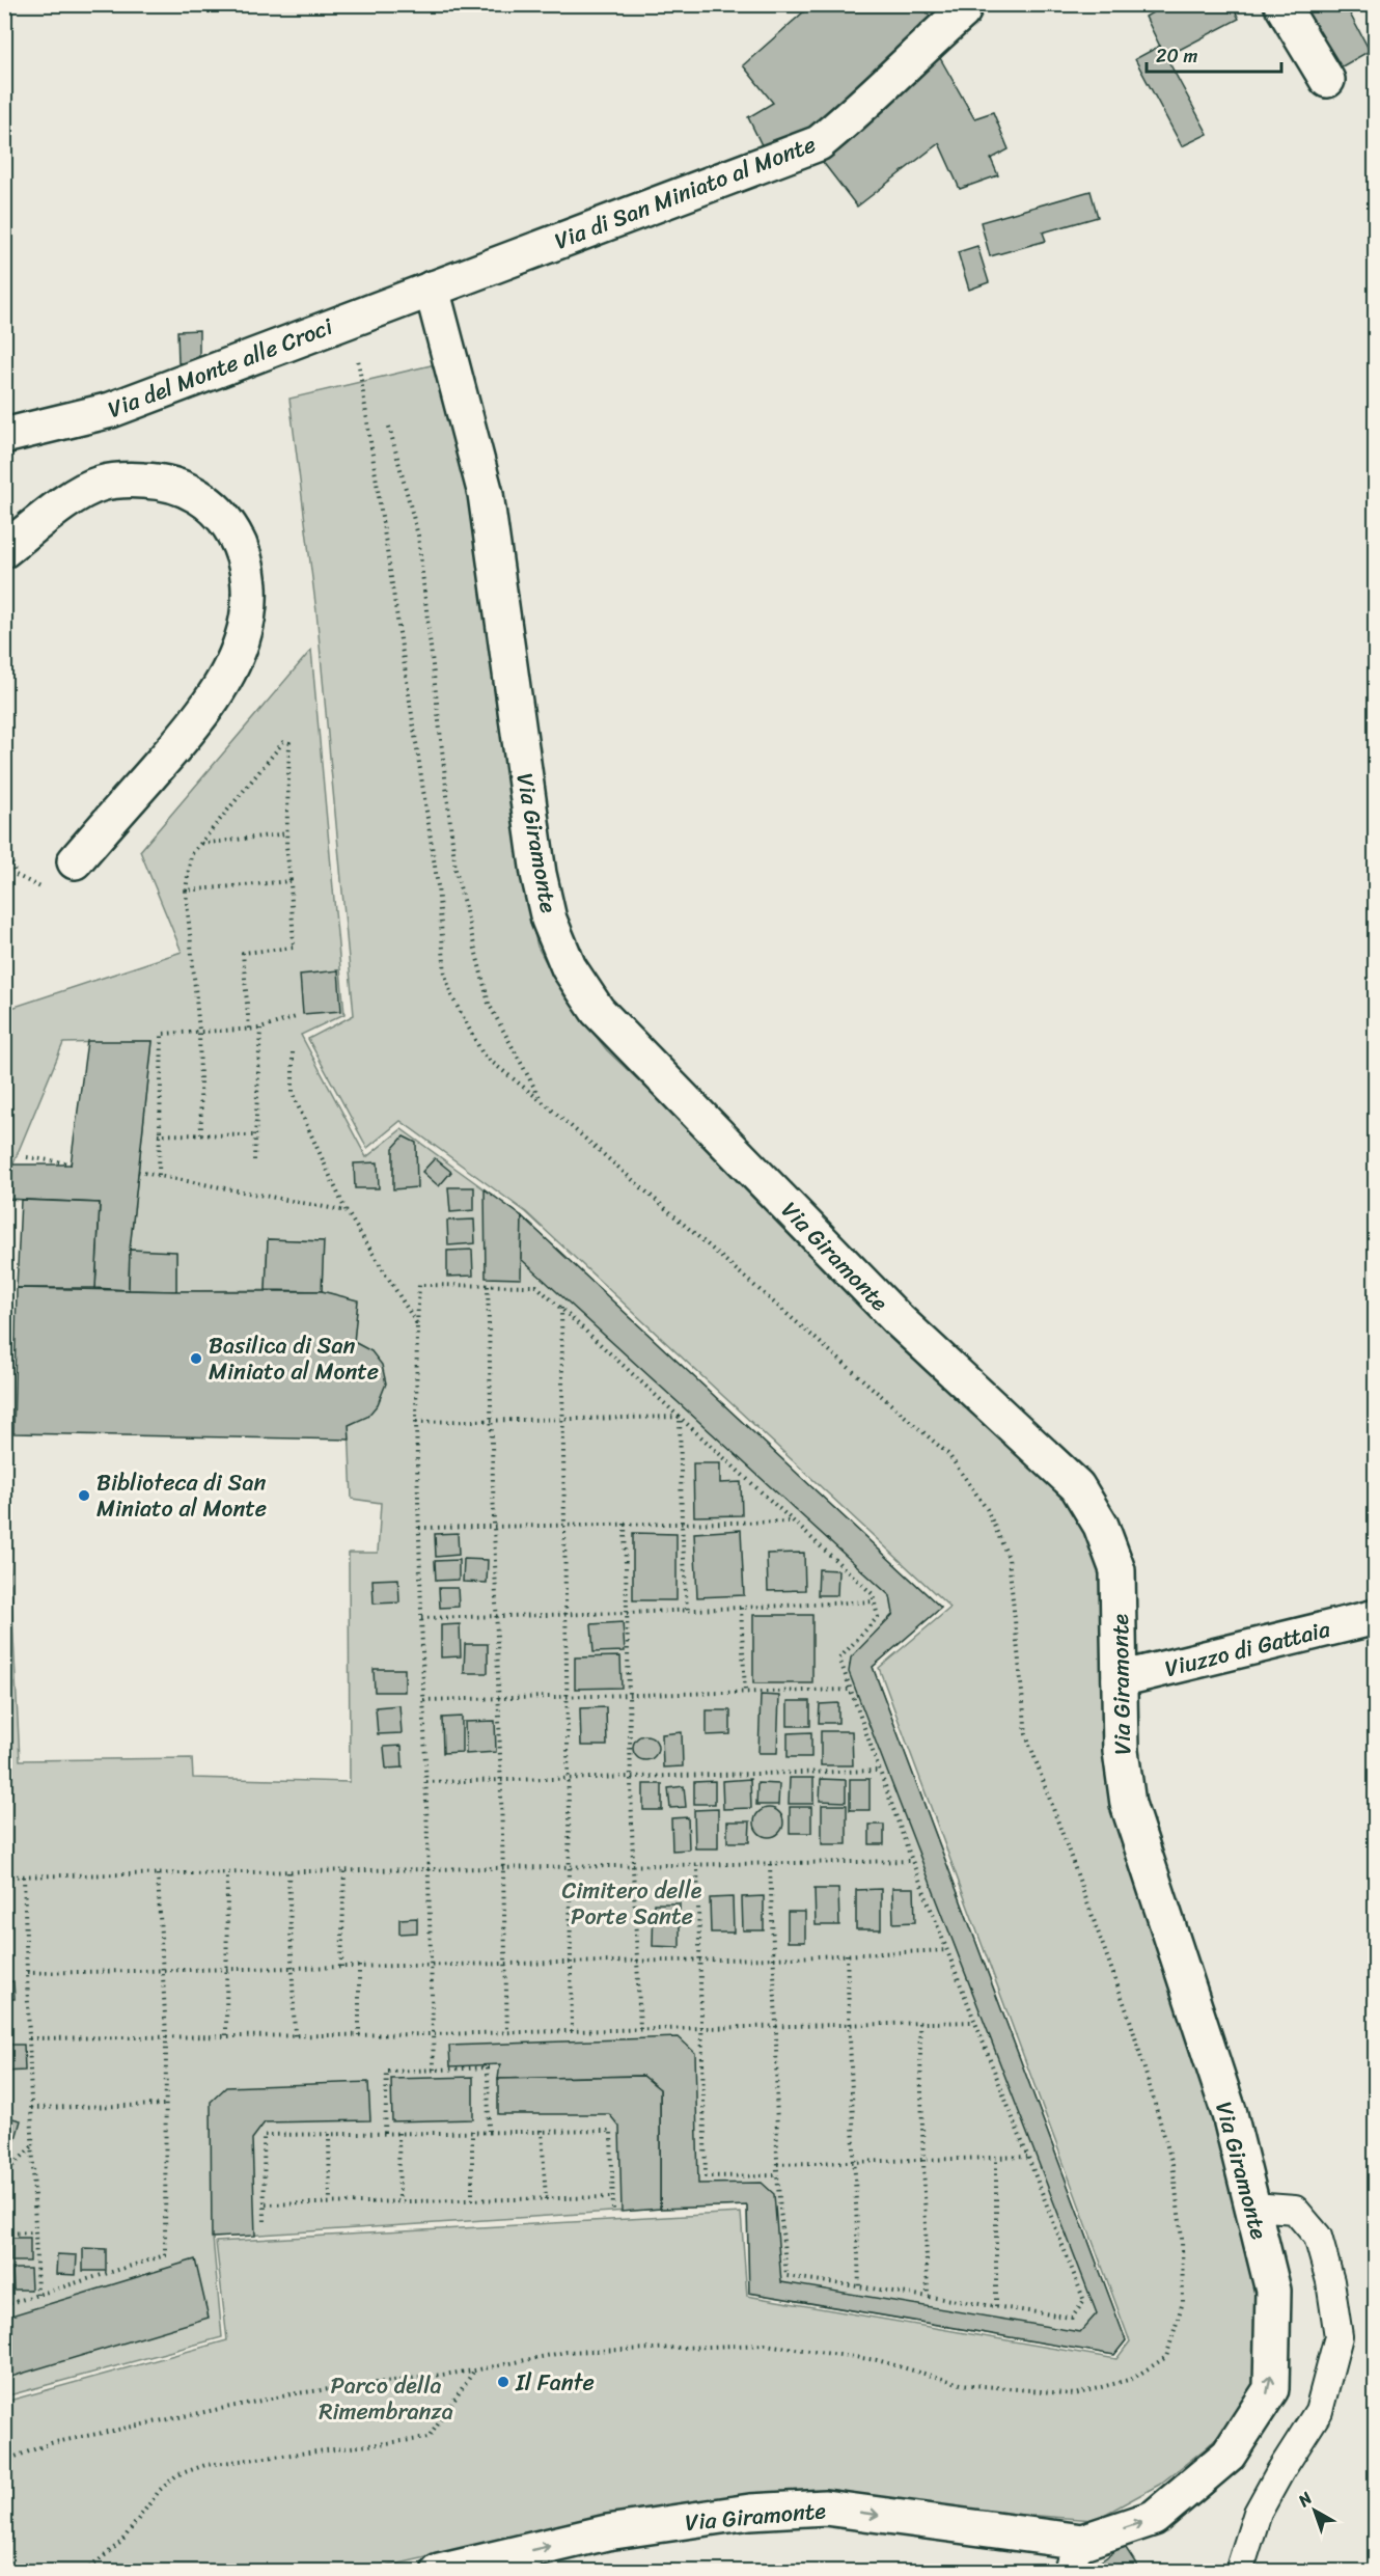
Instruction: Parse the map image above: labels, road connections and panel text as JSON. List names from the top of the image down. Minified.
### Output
{"streets":{"street":["Via di San Miniato al Monte","Via del Monte alle Croci","Via Giramonte","Viuzzo di Gattaia"]},"crossings":[["Via di San Miniato al Monte","Via del Monte alle Croci"],["Via di San Miniato al Monte","Via Giramonte"],["Via del Monte alle Croci","Via Giramonte"],["Via Giramonte","Viuzzo di Gattaia"]],"parks":["Cimitero delle Porte Sante","Parco della Rimembranza"],"places":["Basilica di San Miniato al Monte","Biblioteca di San Miniato al Monte","Il Fante"],"scale_bar":"20 m","north":"top left"}
